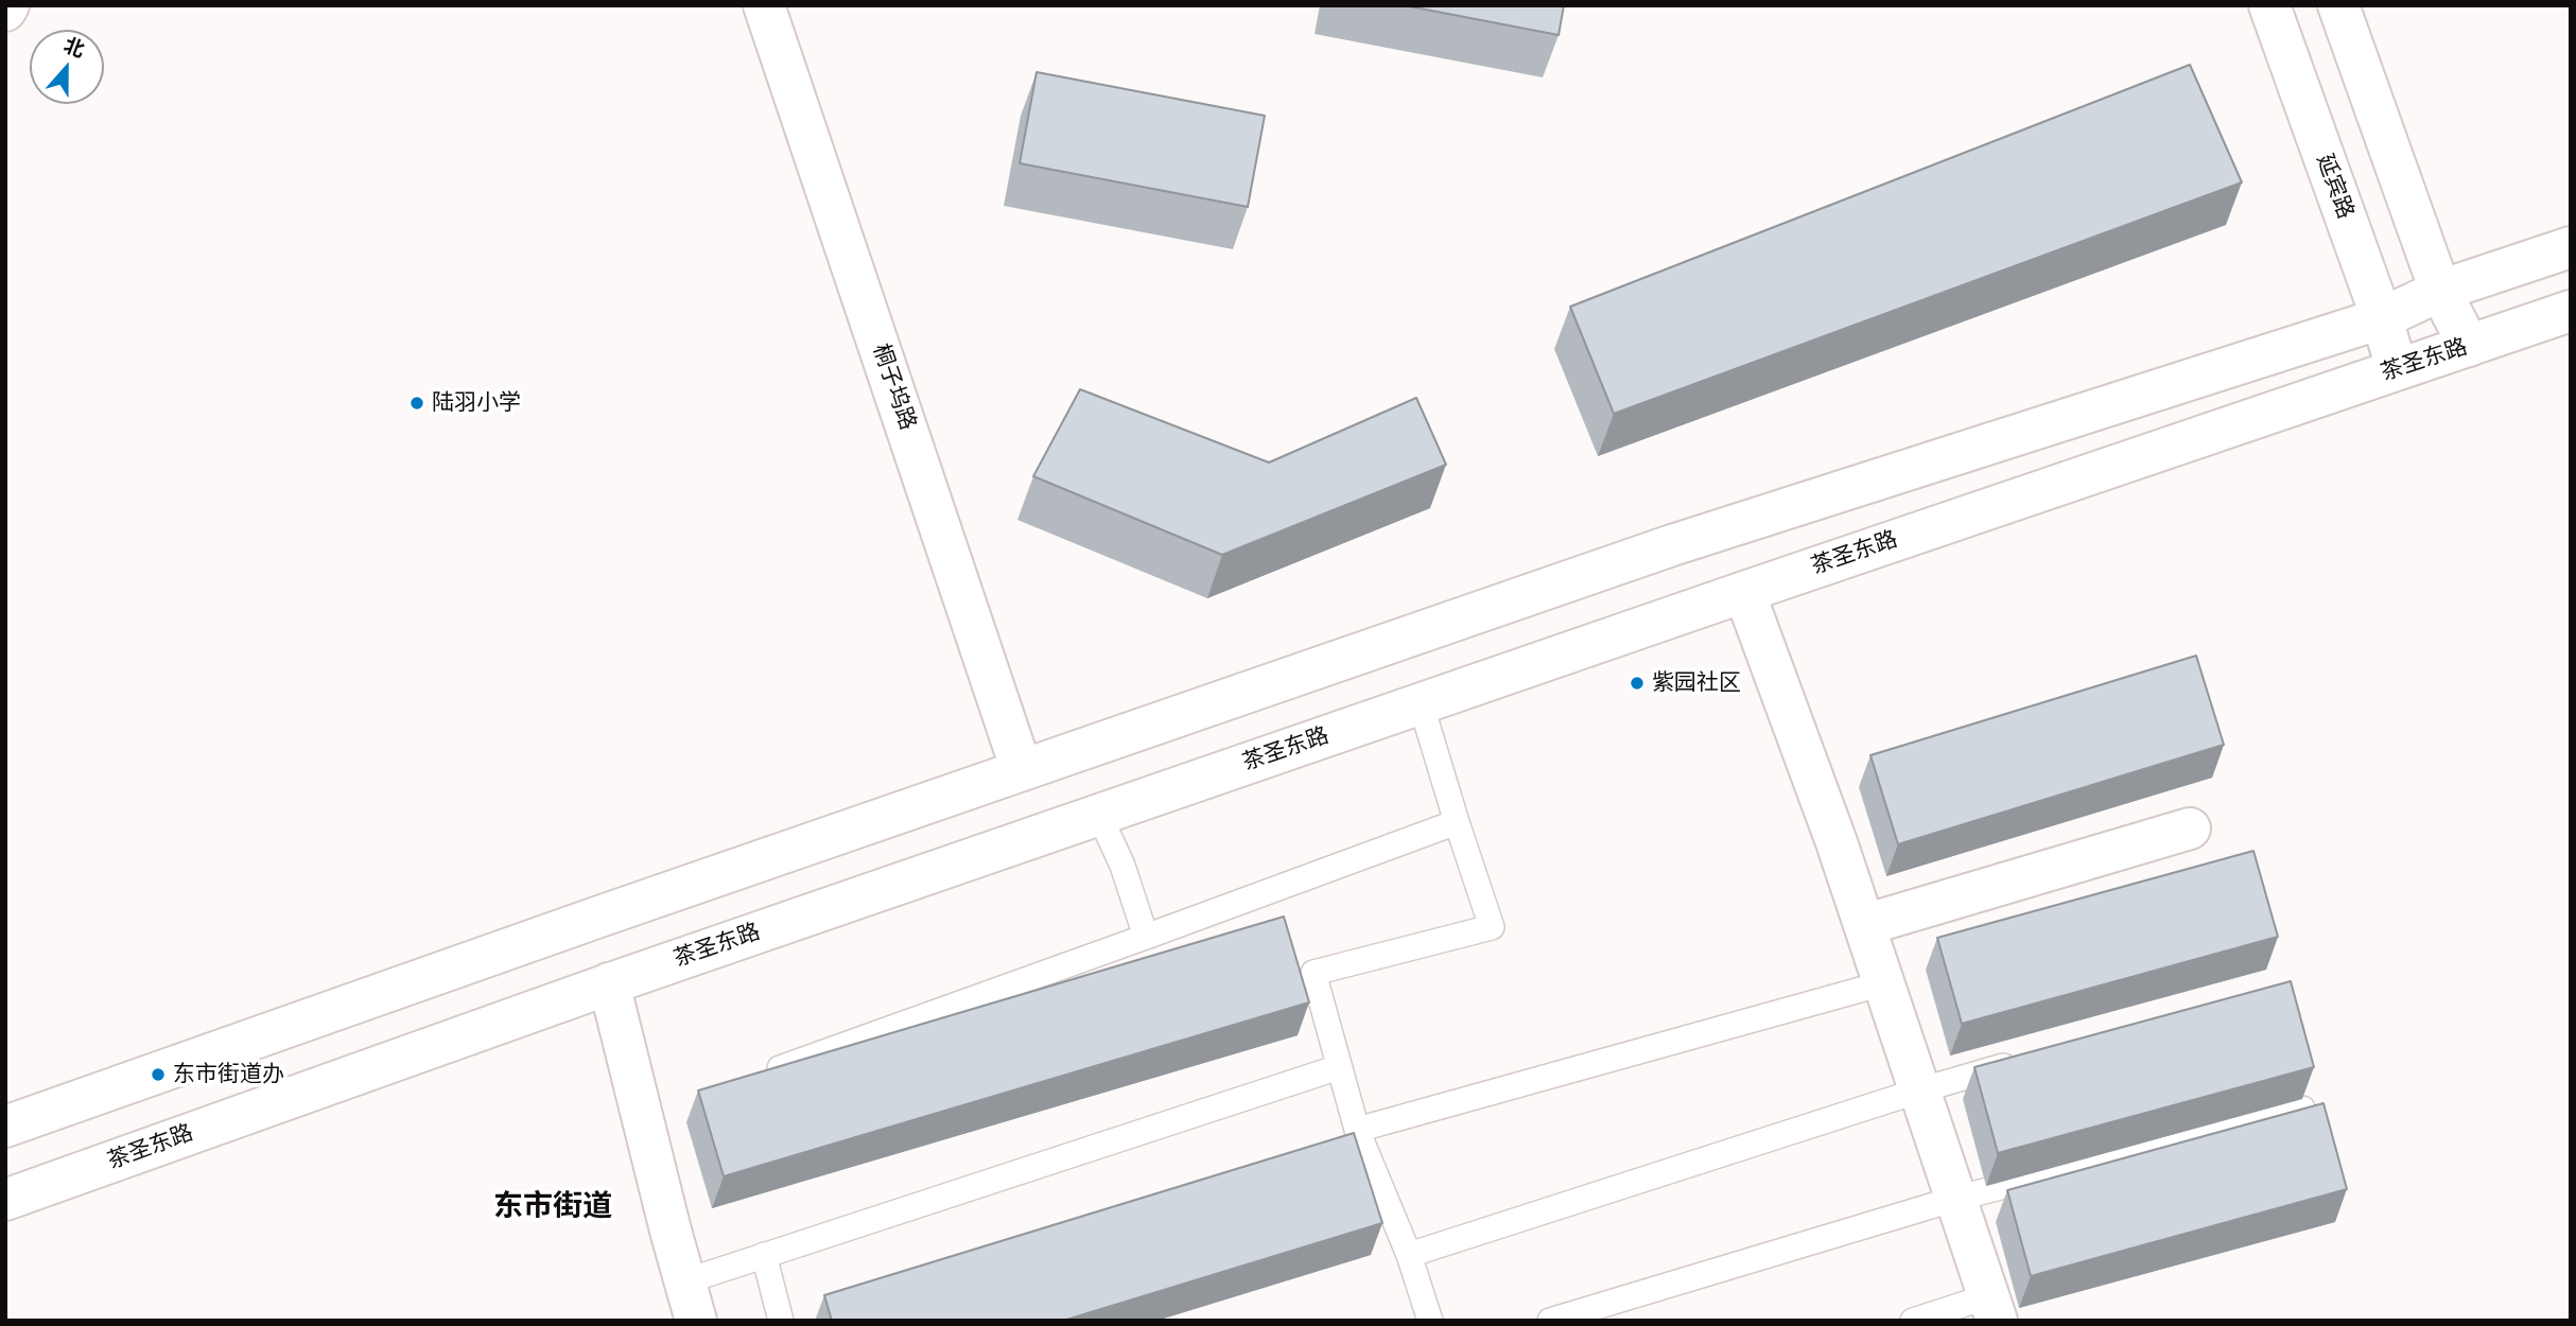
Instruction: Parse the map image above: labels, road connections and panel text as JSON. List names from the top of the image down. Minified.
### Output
{"streets":{"main road":["延宾路","茶圣东路","桐子坞路"]},"crossings":[["延宾路","茶圣东路"]],"districts":["东市街道"],"places":["陆羽小学","紫园社区","东市街道办"],"north":"top"}
